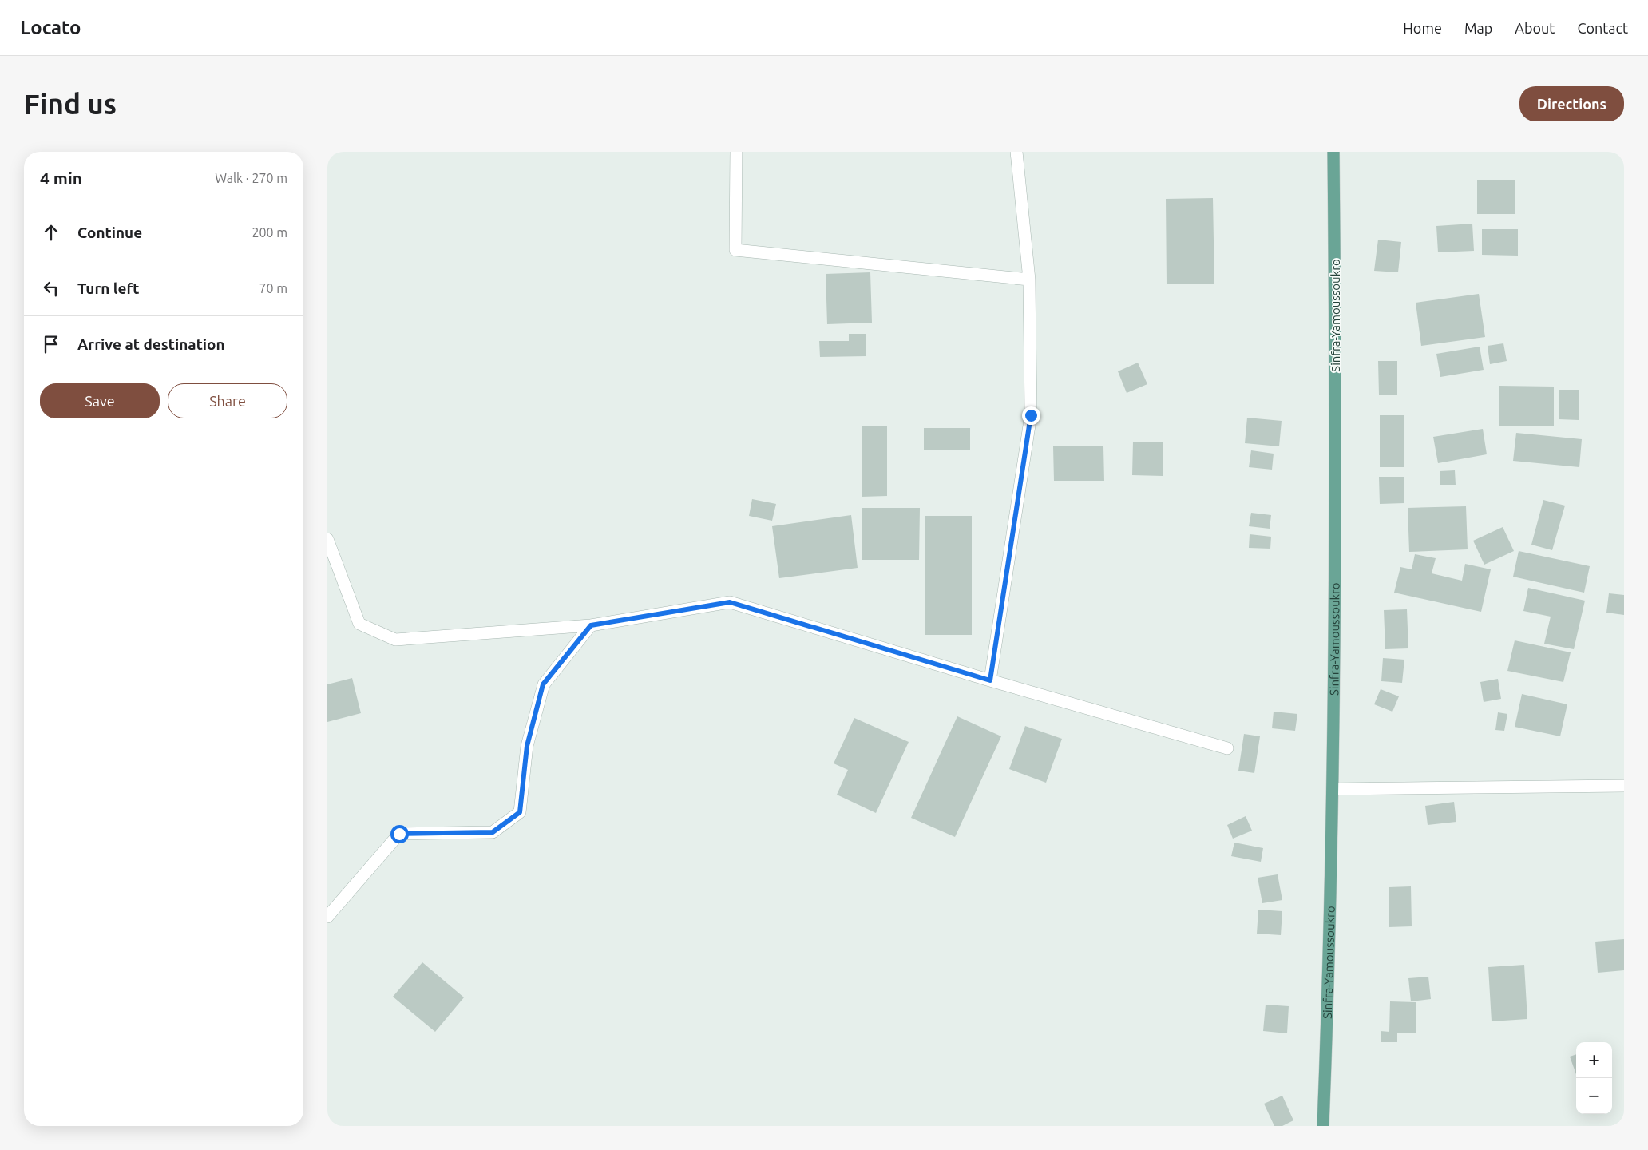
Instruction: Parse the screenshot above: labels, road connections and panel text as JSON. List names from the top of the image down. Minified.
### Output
{"streets":{"main road":["Sinfra-Yamoussoukro"]},"page":{"header":"Locato","nav":["Home","Map","About","Contact"],"buttons":["Directions",["Save","Share"]],"title":"Find us","heading":["4 min","Walk · 270 m"],"list":[["Continue","200 m"],["Turn left","70 m"],"Arrive at destination"],"map_buttons":["+","−"]}}
